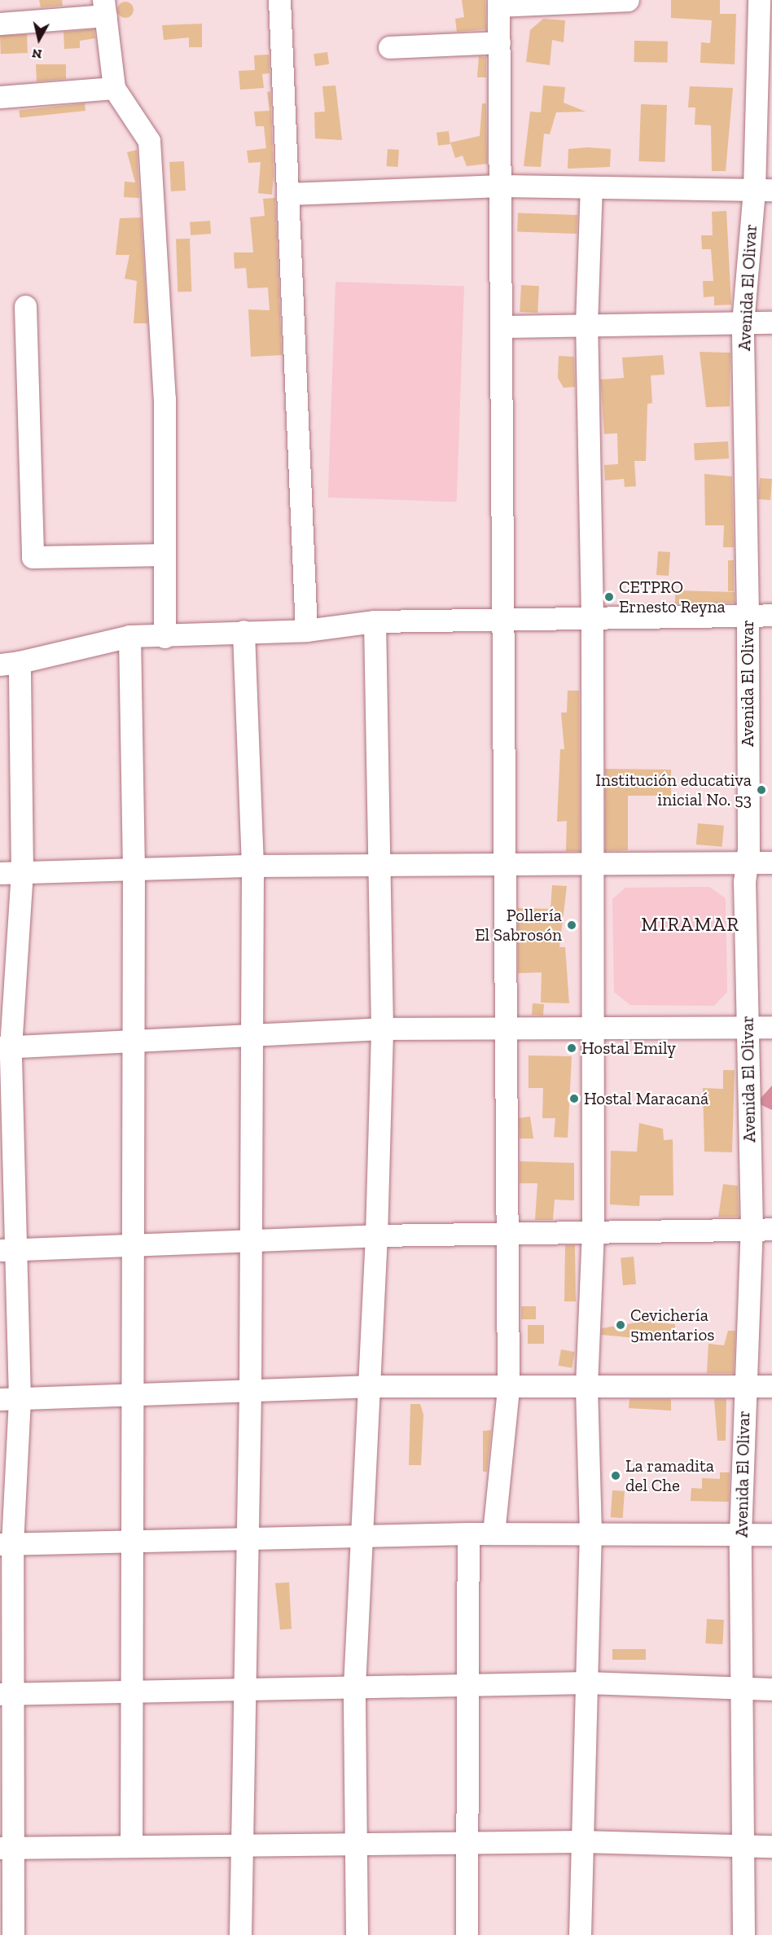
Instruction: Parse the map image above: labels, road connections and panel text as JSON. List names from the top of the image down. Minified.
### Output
{"streets":{"street":["Avenida El Olivar"]},"districts":["MIRAMAR"],"places":["CETPRO Ernesto Reyna","Institución educativa inicial No. 53","Pollería El Sabrosón","Hostal Emily","Hostal Maracaná","Cevichería 5mentarios","La ramadita del Che"],"north":"bottom"}
